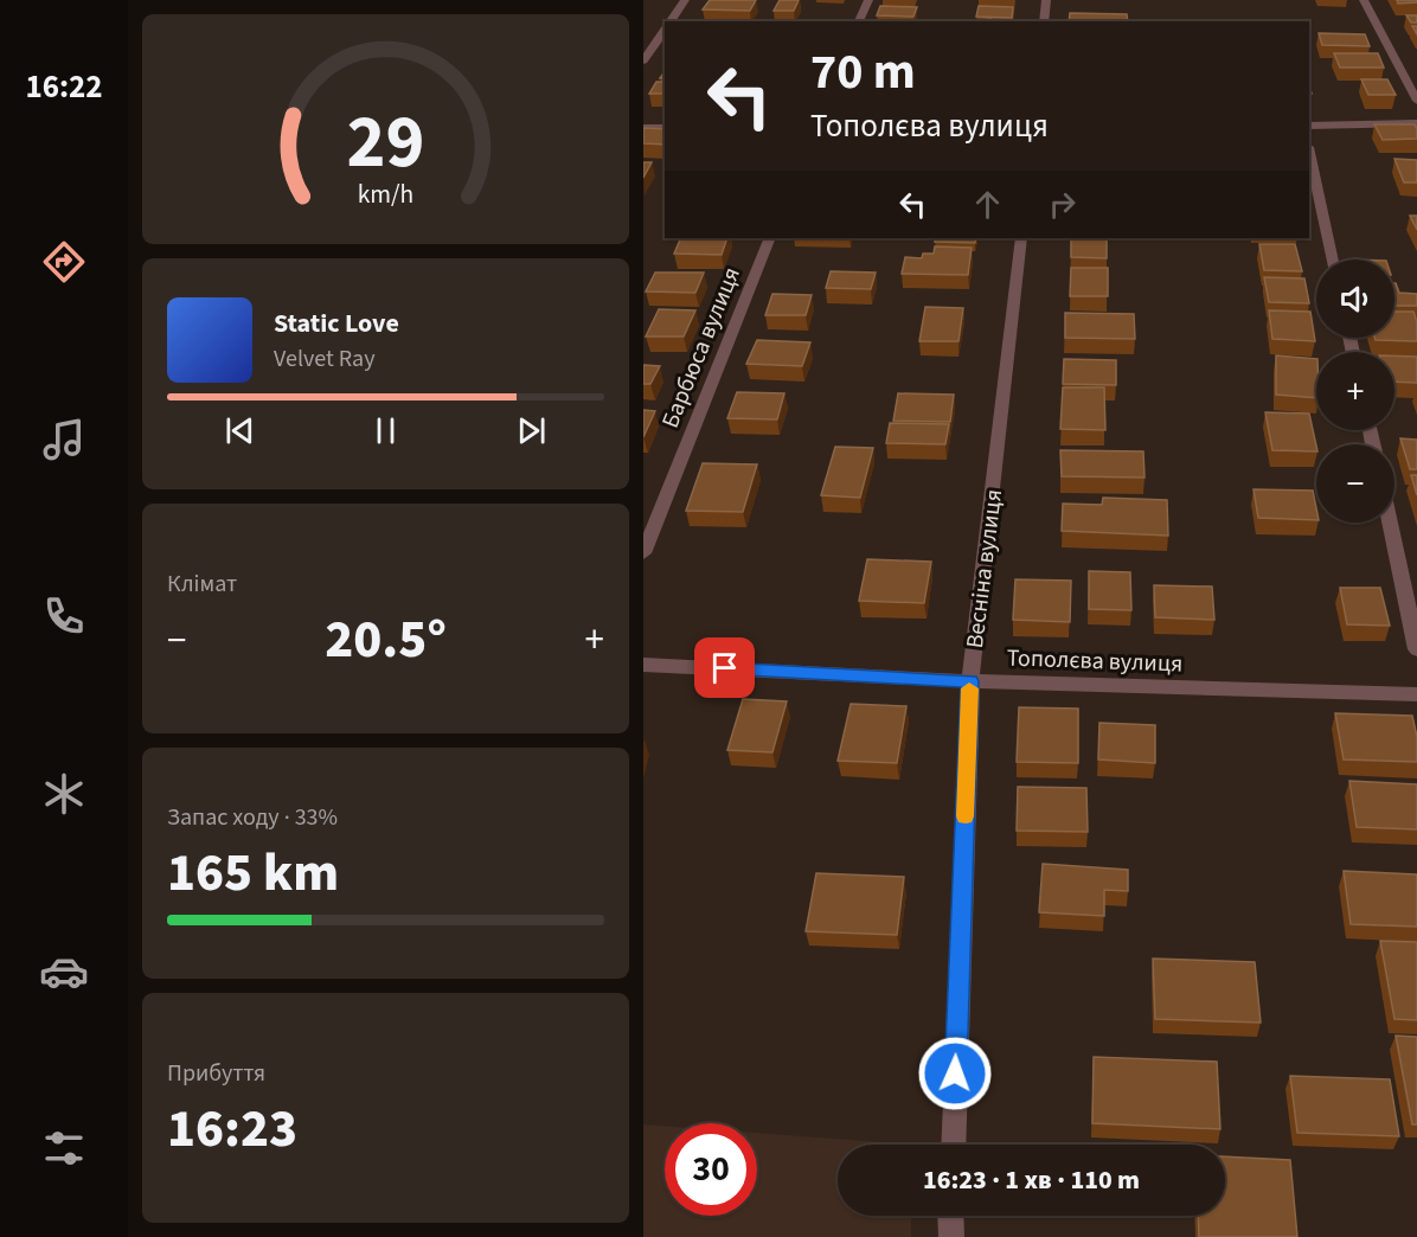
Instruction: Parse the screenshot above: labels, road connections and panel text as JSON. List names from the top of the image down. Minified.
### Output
{"streets":{"street":["Барбюса вулиця","Весніна вулиця","Тополєва вулиця"]},"crossings":[["Весніна вулиця","Тополєва вулиця"]],"page":{"tabs":"16:22","turn":["70 m","Тополєва вулиця"],"map_buttons":["+","−"],"song":["Static Love","Velvet Ray"],"tile":["Клімат",["Запас ходу · 33%","165 km"],["Прибуття","16:23"]],"heat":["−","20.5°","+"],"limit":"30","trip":"16:23 · 1 хв · 110 m","gauge":["29","km/h"]}}
